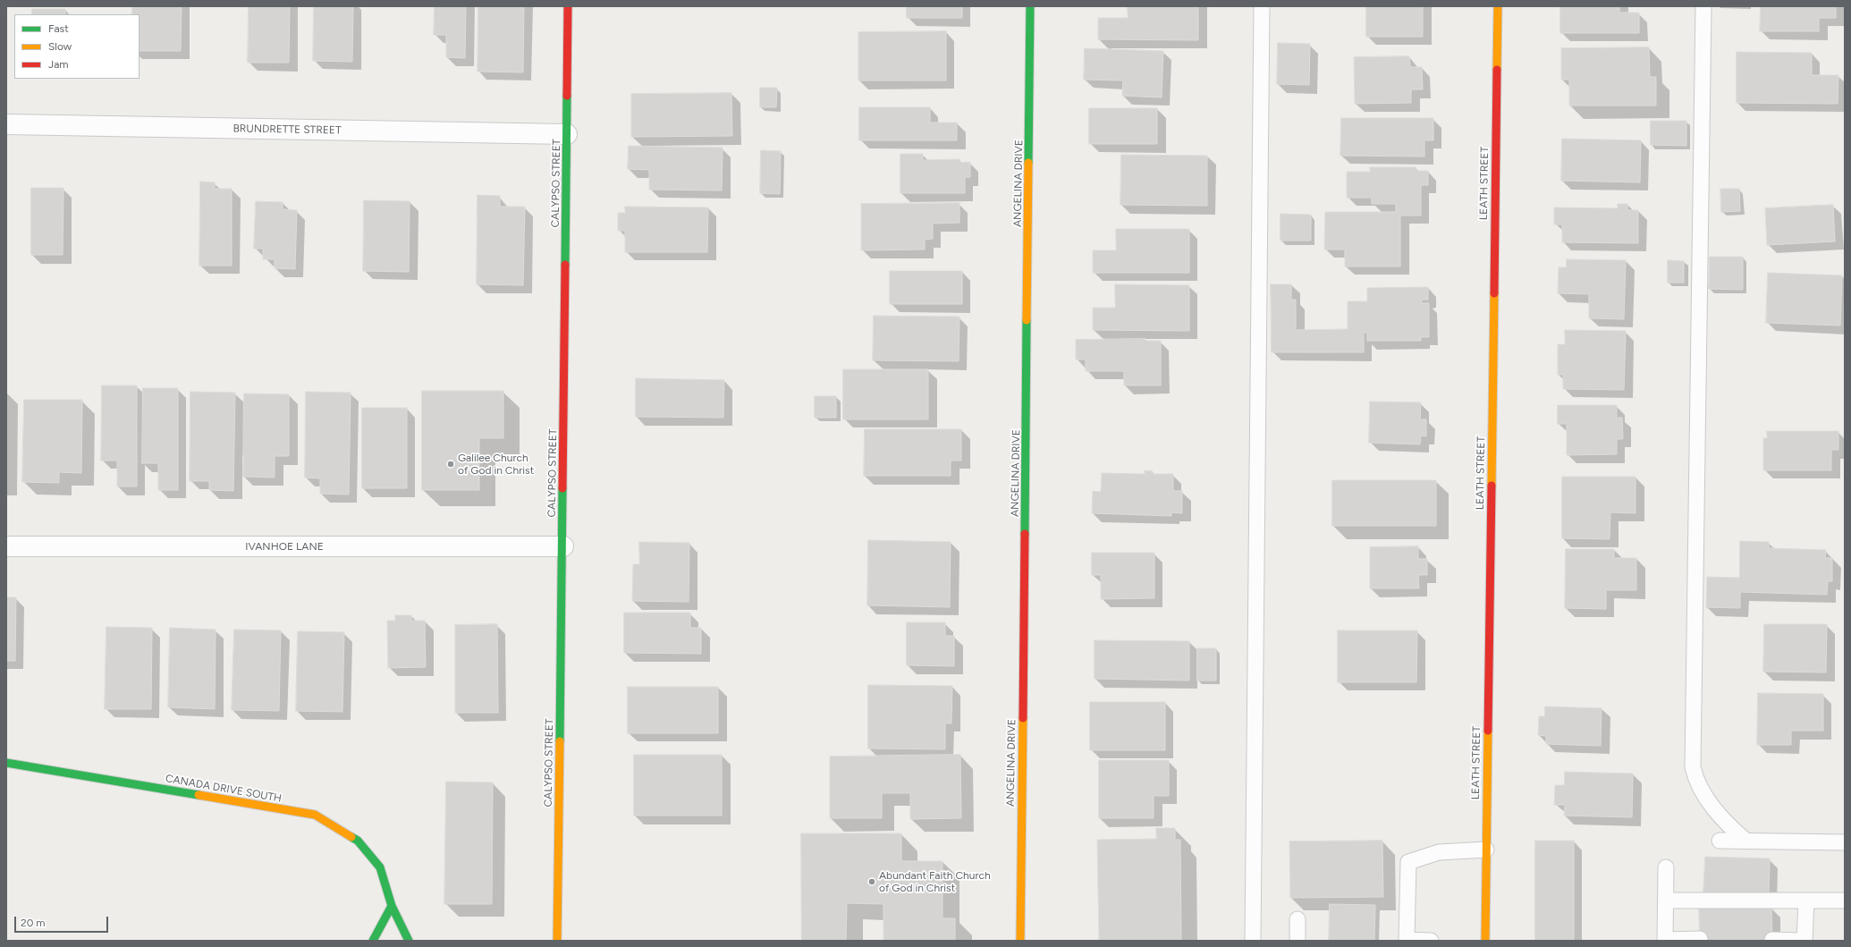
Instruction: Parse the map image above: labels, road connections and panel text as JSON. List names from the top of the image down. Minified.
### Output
{"streets":{"street":["BRUNDRETTE STREET","CALYPSO STREET","ANGELINA DRIVE","LEATH STREET","IVANHOE LANE","CANADA DRIVE SOUTH"]},"crossings":[["BRUNDRETTE STREET","CALYPSO STREET"],["CALYPSO STREET","IVANHOE LANE"]],"places":["Galilee Church of God in Christ","Abundant Faith Church of God in Christ"],"legend":["Fast","Slow","Jam"],"scale_bar":"20 m"}
